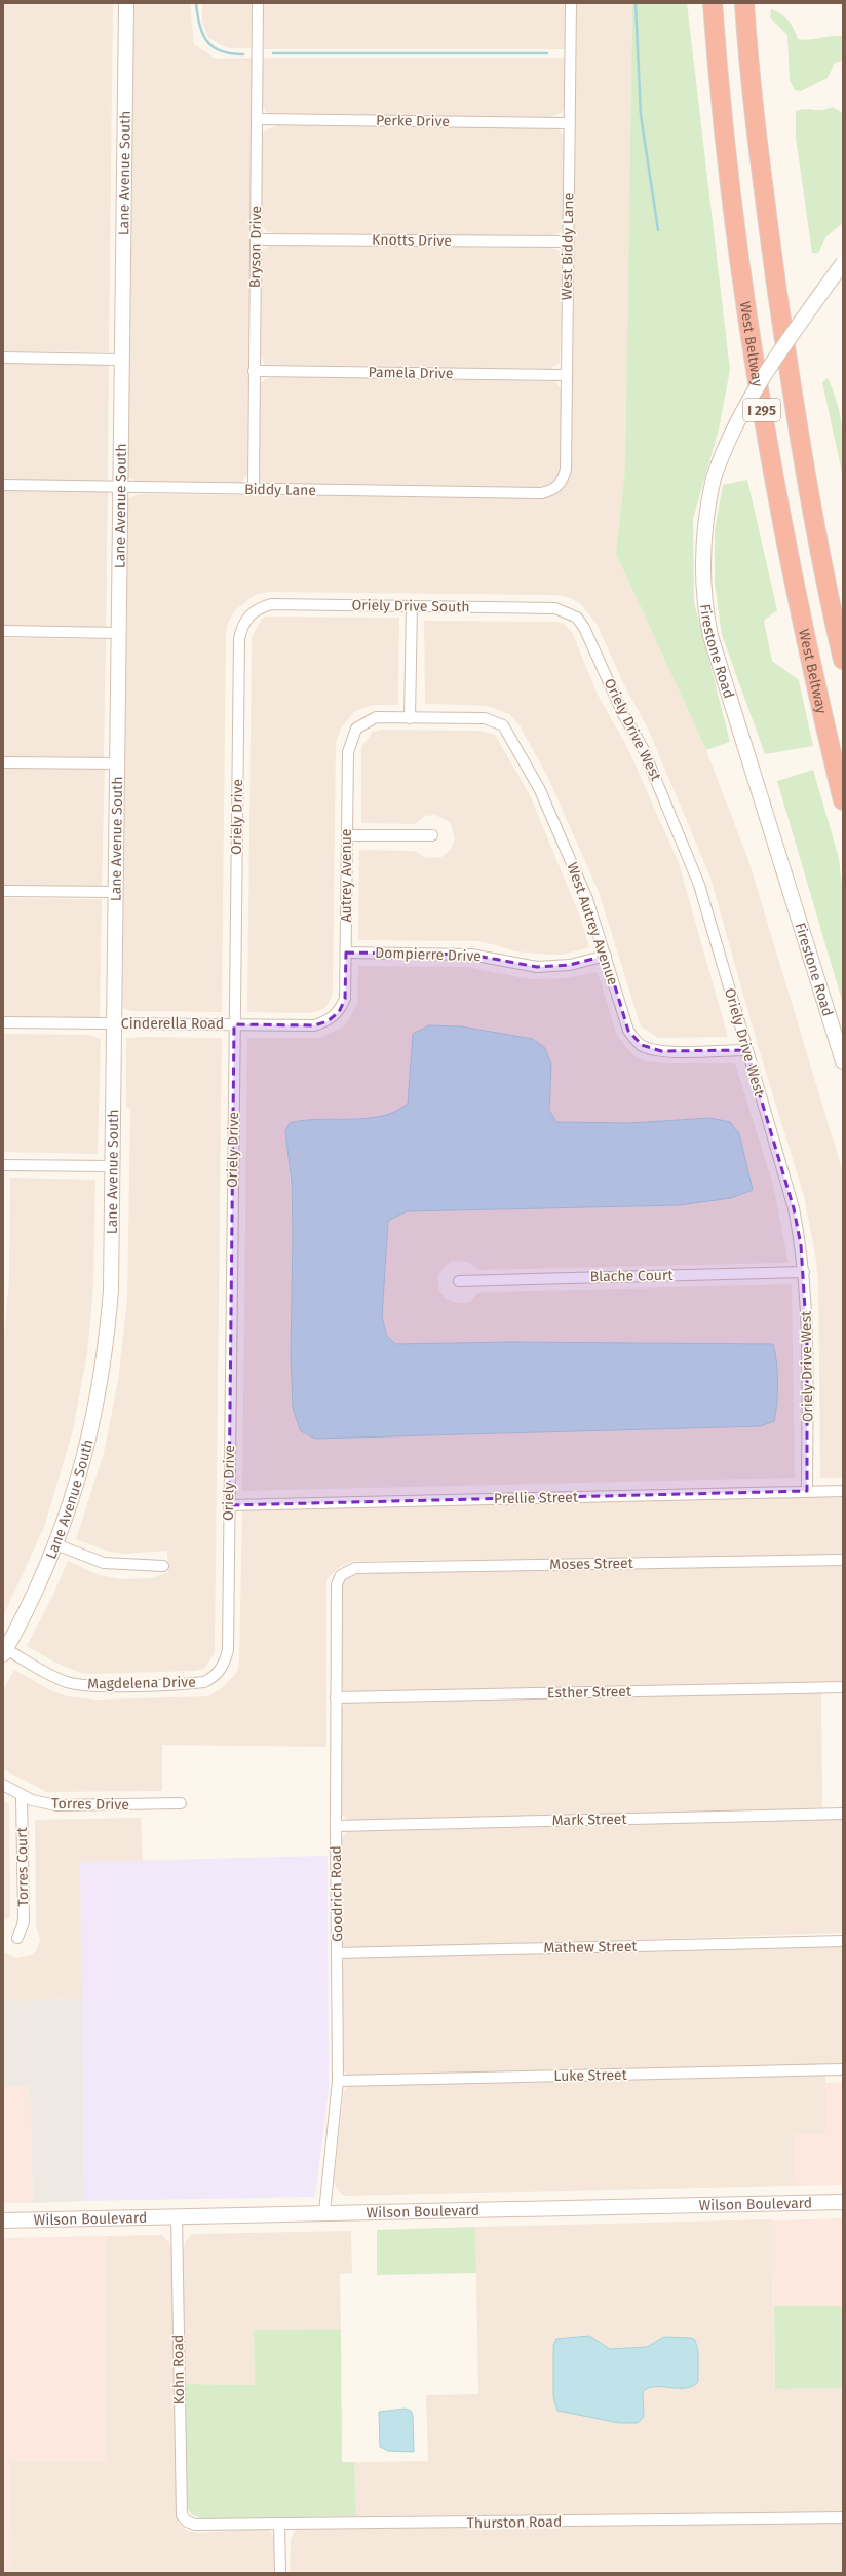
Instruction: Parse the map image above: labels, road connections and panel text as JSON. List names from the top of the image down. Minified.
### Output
{"streets":{"highway":["West Beltway","I 295"],"street":["Perke Drive","Lane Avenue South","Knotts Drive","Bryson Drive","West Biddy Lane","Pamela Drive","Biddy Lane","Oriely Drive South","Firestone Road","Oriely Drive West","Oriely Drive","Autrey Avenue","West Autrey Avenue","Dompierre Drive","Cinderella Road","Blache Court","Prellie Street","Moses Street","Magdelena Drive","Esther Street","Torres Drive","Mark Street","Torres Court","Goodrich Road","Mathew Street","Luke Street","Wilson Boulevard","Kohn Road","Thurston Road"]},"crossings":[["Perke Drive","Bryson Drive"],["Perke Drive","West Biddy Lane"],["Lane Avenue South","Biddy Lane"],["Lane Avenue South","Cinderella Road"],["Lane Avenue South","Magdelena Drive"],["Knotts Drive","Bryson Drive"],["Knotts Drive","West Biddy Lane"],["Bryson Drive","Pamela Drive"],["Bryson Drive","Biddy Lane"],["West Biddy Lane","Pamela Drive"],["West Biddy Lane","Biddy Lane"],["Oriely Drive South","Oriely Drive West"],["Oriely Drive South","Oriely Drive"],["Oriely Drive West","West Autrey Avenue"],["Oriely Drive West","Blache Court"],["Oriely Drive West","Prellie Street"],["Oriely Drive","Cinderella Road"],["Oriely Drive","Prellie Street"],["Oriely Drive","Magdelena Drive"],["Autrey Avenue","West Autrey Avenue"],["Autrey Avenue","Dompierre Drive"],["Autrey Avenue","Cinderella Road"],["West Autrey Avenue","Dompierre Drive"],["Moses Street","Goodrich Road"],["Esther Street","Goodrich Road"],["Torres Drive","Torres Court"],["Mark Street","Goodrich Road"],["Goodrich Road","Mathew Street"],["Goodrich Road","Luke Street"],["Goodrich Road","Wilson Boulevard"],["Wilson Boulevard","Kohn Road"],["Kohn Road","Thurston Road"]]}
